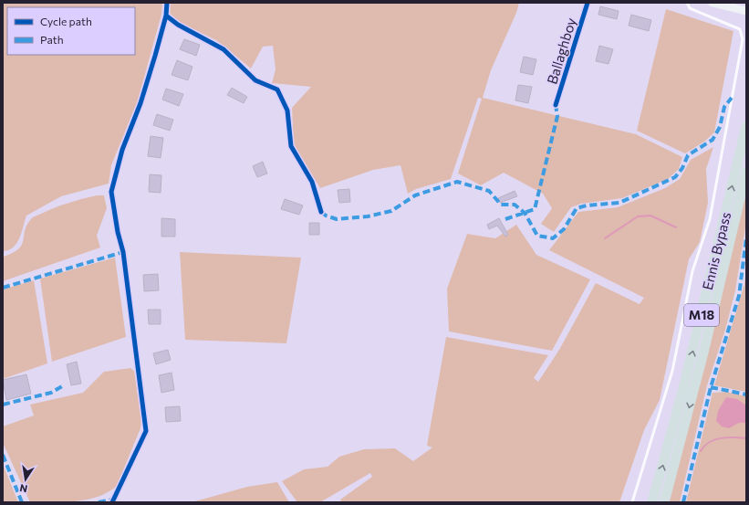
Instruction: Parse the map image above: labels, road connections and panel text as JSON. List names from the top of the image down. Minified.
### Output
{"streets":{"highway":["Ennis Bypass","M18"],"street":["Ballaghboy"]},"legend":["Cycle path","Path"],"north":"bottom"}
